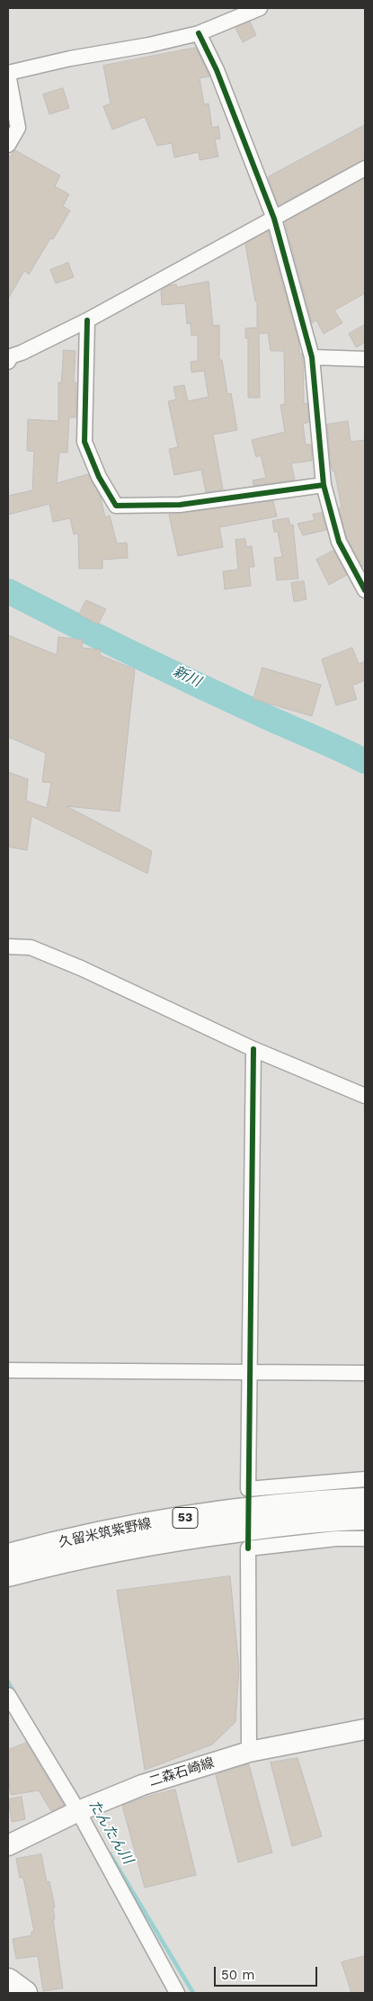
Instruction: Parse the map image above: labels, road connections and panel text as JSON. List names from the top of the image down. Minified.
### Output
{"streets":{"main road":["53","久留米筑紫野線","二森石崎線"]},"water":["新川","たんたん川"],"scale_bar":"50 m"}
